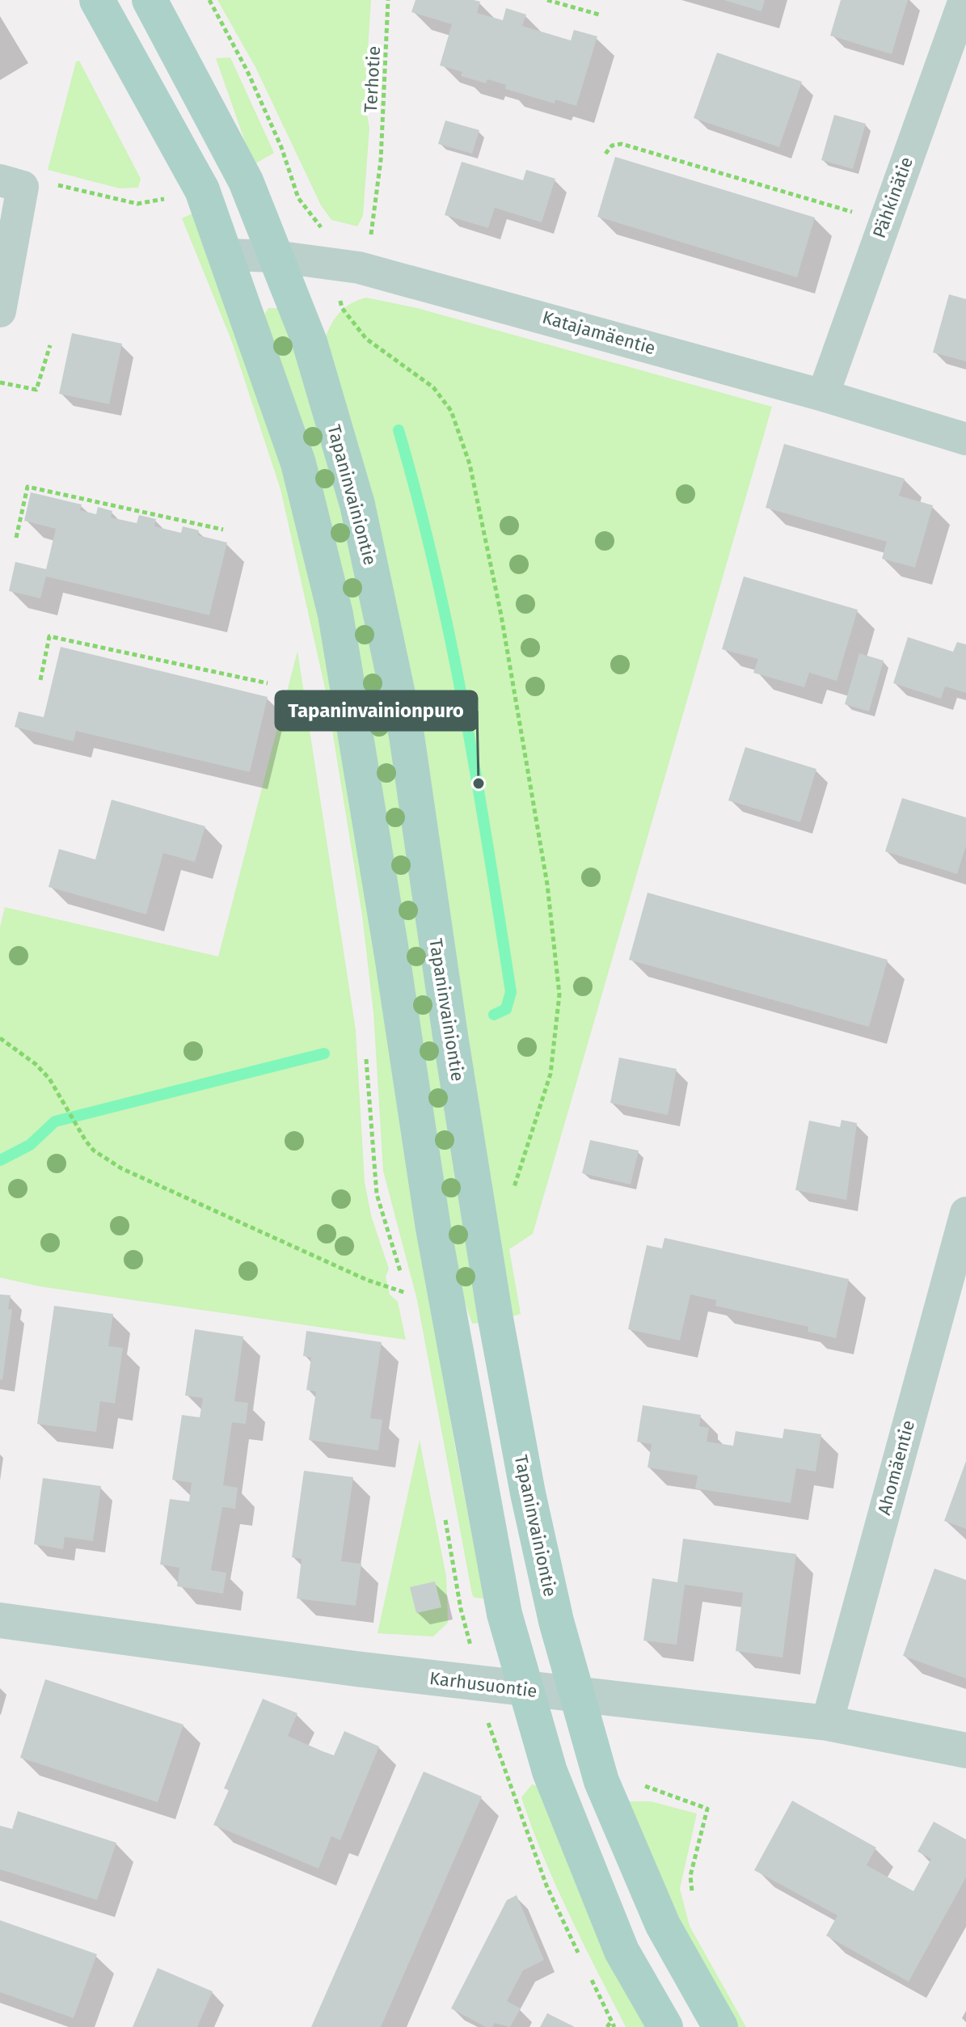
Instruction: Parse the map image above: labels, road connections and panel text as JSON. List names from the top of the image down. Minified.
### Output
{"streets":{"main road":["Tapaninvainiontie"],"street":["Pähkinätie","Katajamäentie","Ahomäentie","Karhusuontie"],"path":["Terhotie"]},"crossings":[["Pähkinätie","Katajamäentie"],["Katajamäentie","Tapaninvainiontie"],["Tapaninvainiontie","Karhusuontie"],["Ahomäentie","Karhusuontie"]],"places":["Tapaninvainionpuro"]}
